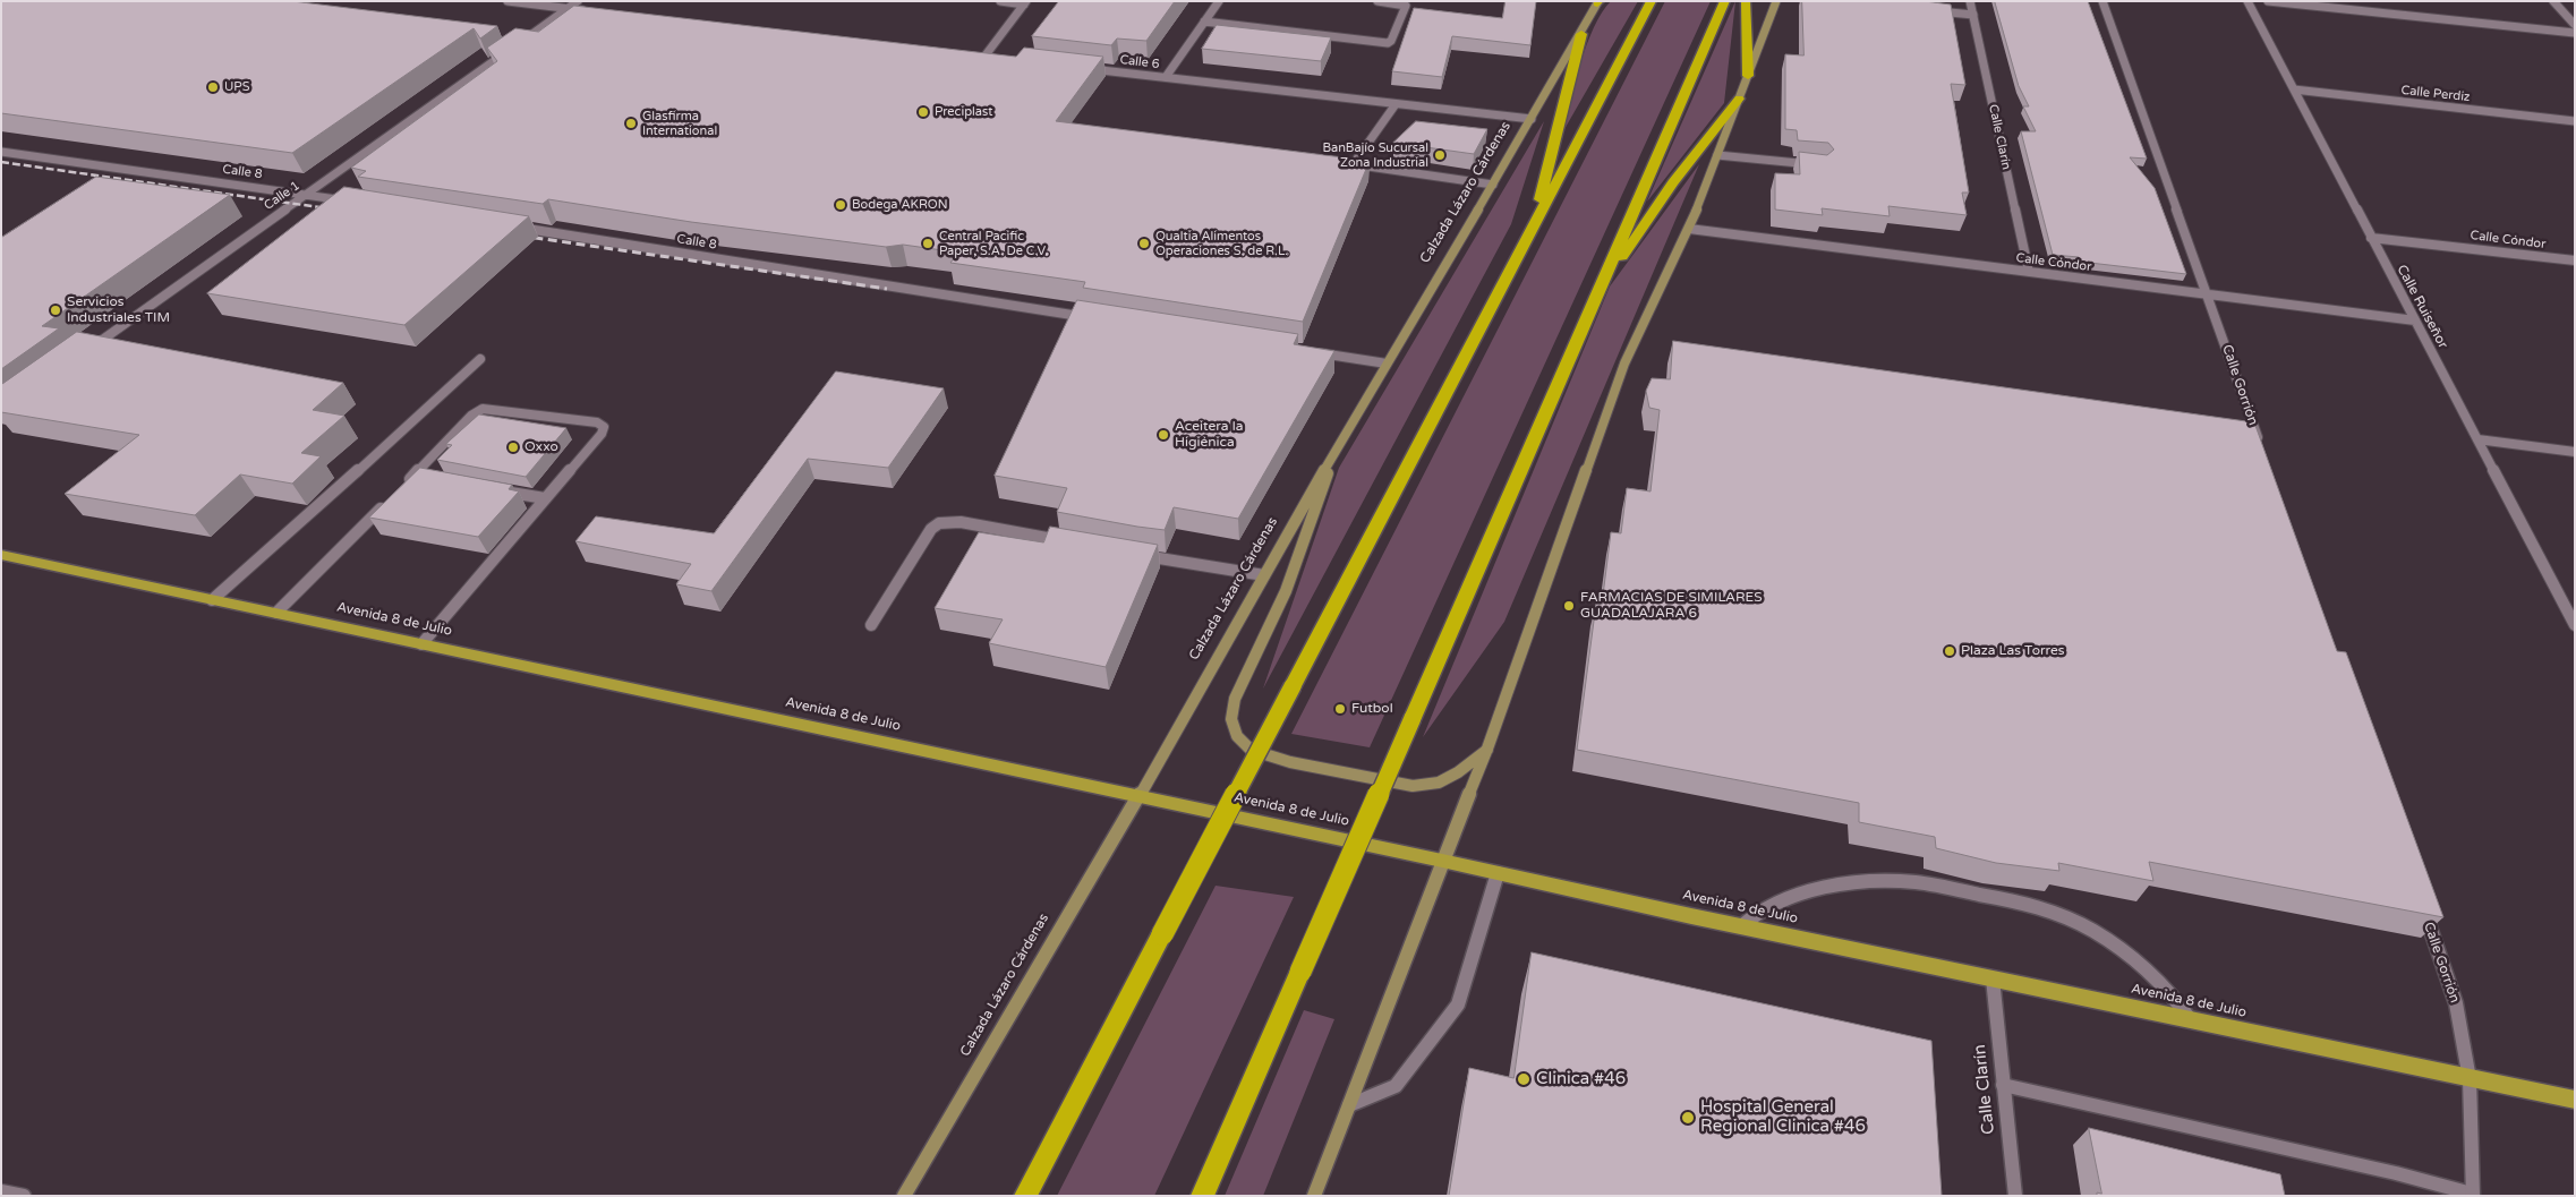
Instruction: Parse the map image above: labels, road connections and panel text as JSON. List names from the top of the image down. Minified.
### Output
{"streets":{"main road":["Calzada Lázaro Cárdenas","Avenida 8 de Julio"],"street":["Calle 6","Calle Perdiz","Calle Clarín","Calle 8","Calle 1","Calle Cóndor","Calle Ruiseñor","Calle Gorrión"]},"crossings":[["Calle 6","Calzada Lázaro Cárdenas"],["Calle Perdiz","Calle Ruiseñor"],["Calle Clarín","Calle Cóndor"],["Calle Clarín","Avenida 8 de Julio"],["Calle 8","Calle 1"],["Calzada Lázaro Cárdenas","Avenida 8 de Julio"],["Calle Cóndor","Calle Ruiseñor"],["Calle Cóndor","Calle Gorrión"],["Calle Gorrión","Avenida 8 de Julio"]],"places":["UPS","Preciplast","Glasfirma International","BanBajío Sucursal Zona Industrial","Bodega AKRON","Central Pacific Paper, S.A. De C.V.","Qualtia Alimentos Operaciones S. de R.L.","Servicios Industriales TIM","Aceitera la Higiénica","Oxxo","FARMACIAS DE SIMILARES GUADALAJARA 6","Plaza Las Torres","Futbol","Clinica #46","Hospital General Regional Clinica #46"]}
